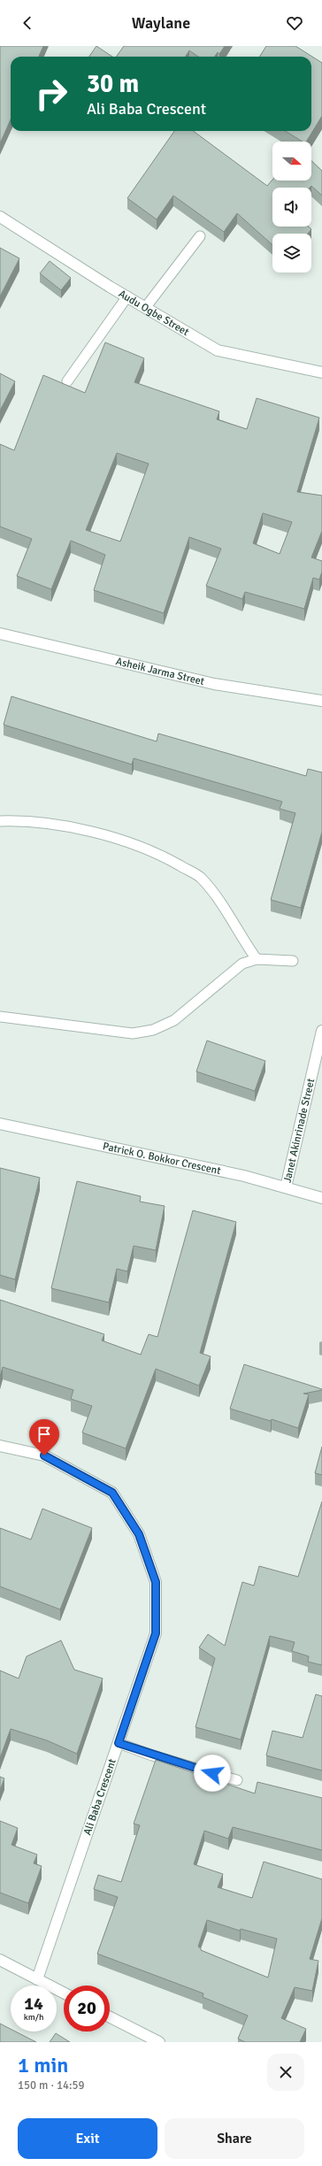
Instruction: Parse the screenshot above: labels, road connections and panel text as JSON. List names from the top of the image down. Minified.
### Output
{"streets":{"street":["Audu Ogbe Street","Asheik Jarma Street","Janet Akinrinade Street","Patrick O. Bokkor Crescent","Ali Baba Crescent"]},"crossings":[["Janet Akinrinade Street","Patrick O. Bokkor Crescent"]],"north":"right","page":{"header":"Waylane","turn":["30 m","Ali Baba Crescent"],"speed":"14 km/h","limit":"20","heading":["1 min","150 m · 14:59"],"buttons":["Exit","Share"]}}
